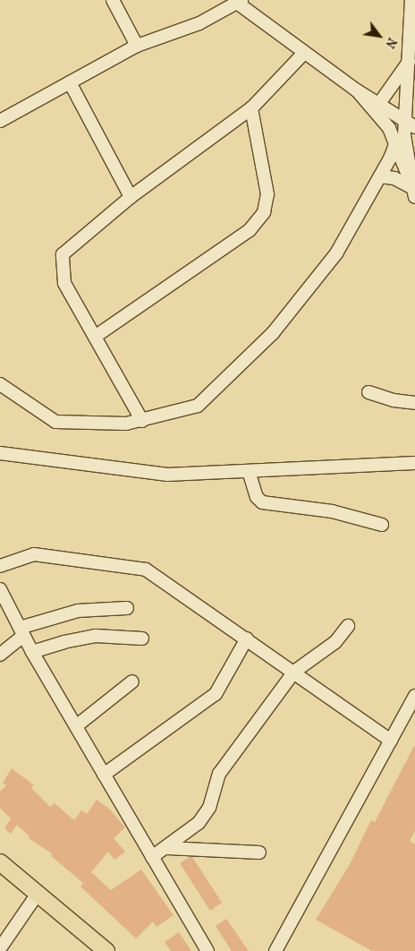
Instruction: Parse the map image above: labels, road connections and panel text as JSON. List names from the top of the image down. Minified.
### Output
{"north":"bottom right"}
